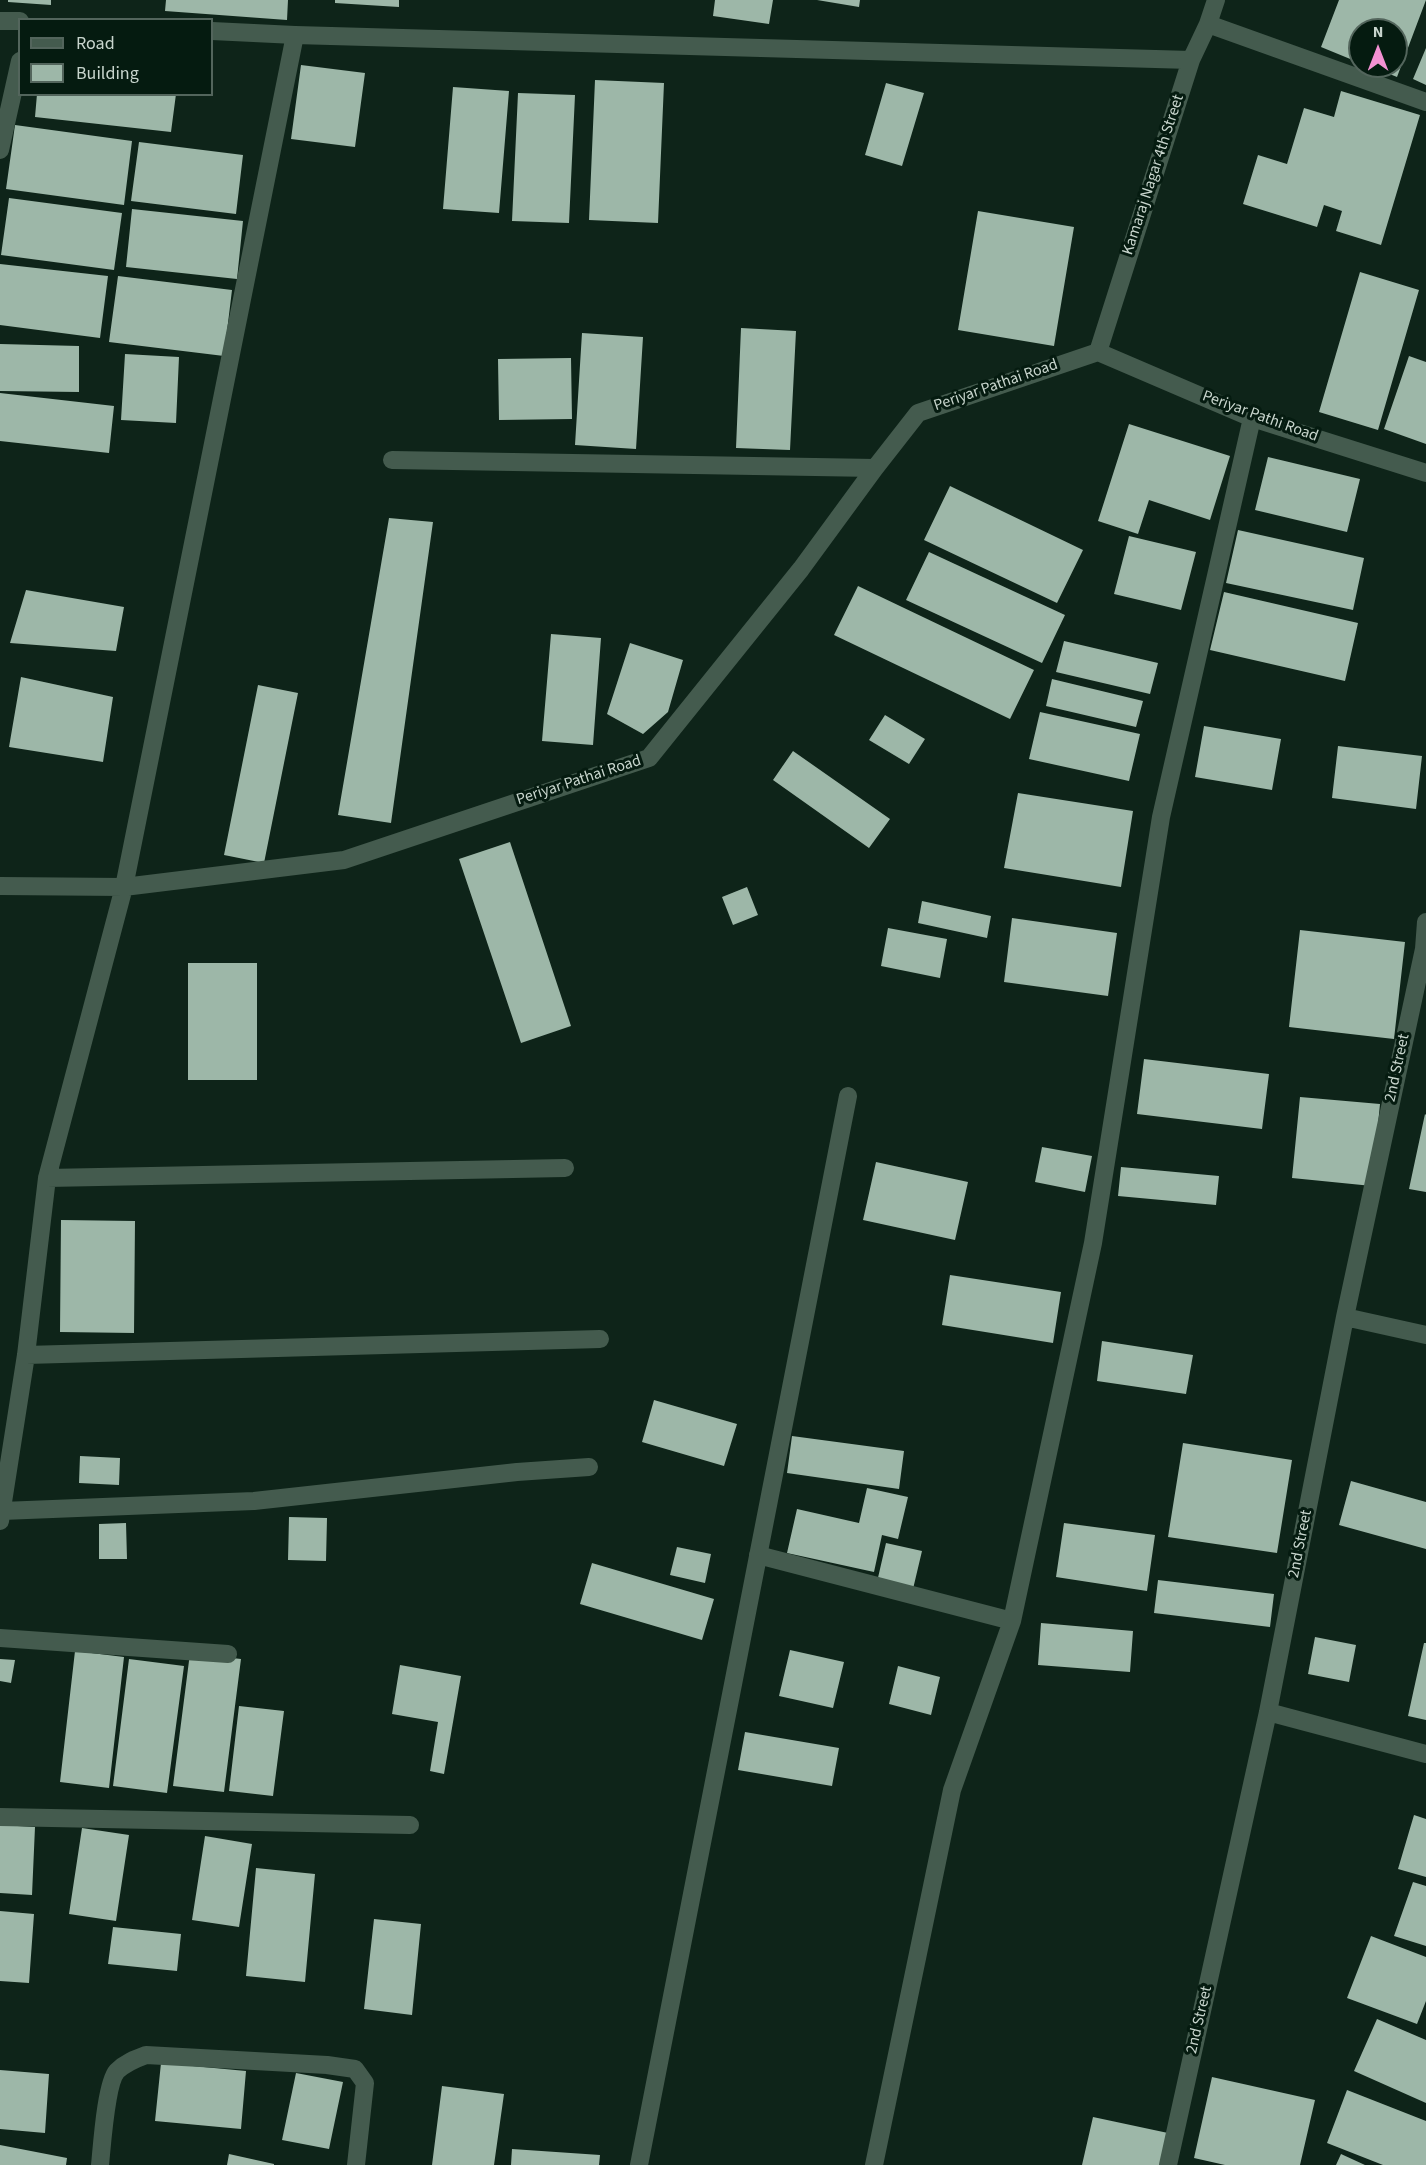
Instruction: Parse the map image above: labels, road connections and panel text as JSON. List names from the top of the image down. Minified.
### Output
{"streets":{"street":["Kamaraj Nagar 4th Street","Periyar Pathai Road","Periyar Pathi Road","2nd Street"]},"crossings":[["Kamaraj Nagar 4th Street","Periyar Pathai Road"],["Kamaraj Nagar 4th Street","Periyar Pathi Road"],["Periyar Pathai Road","Periyar Pathi Road"]],"legend":["Road","Building"],"north":"top"}
